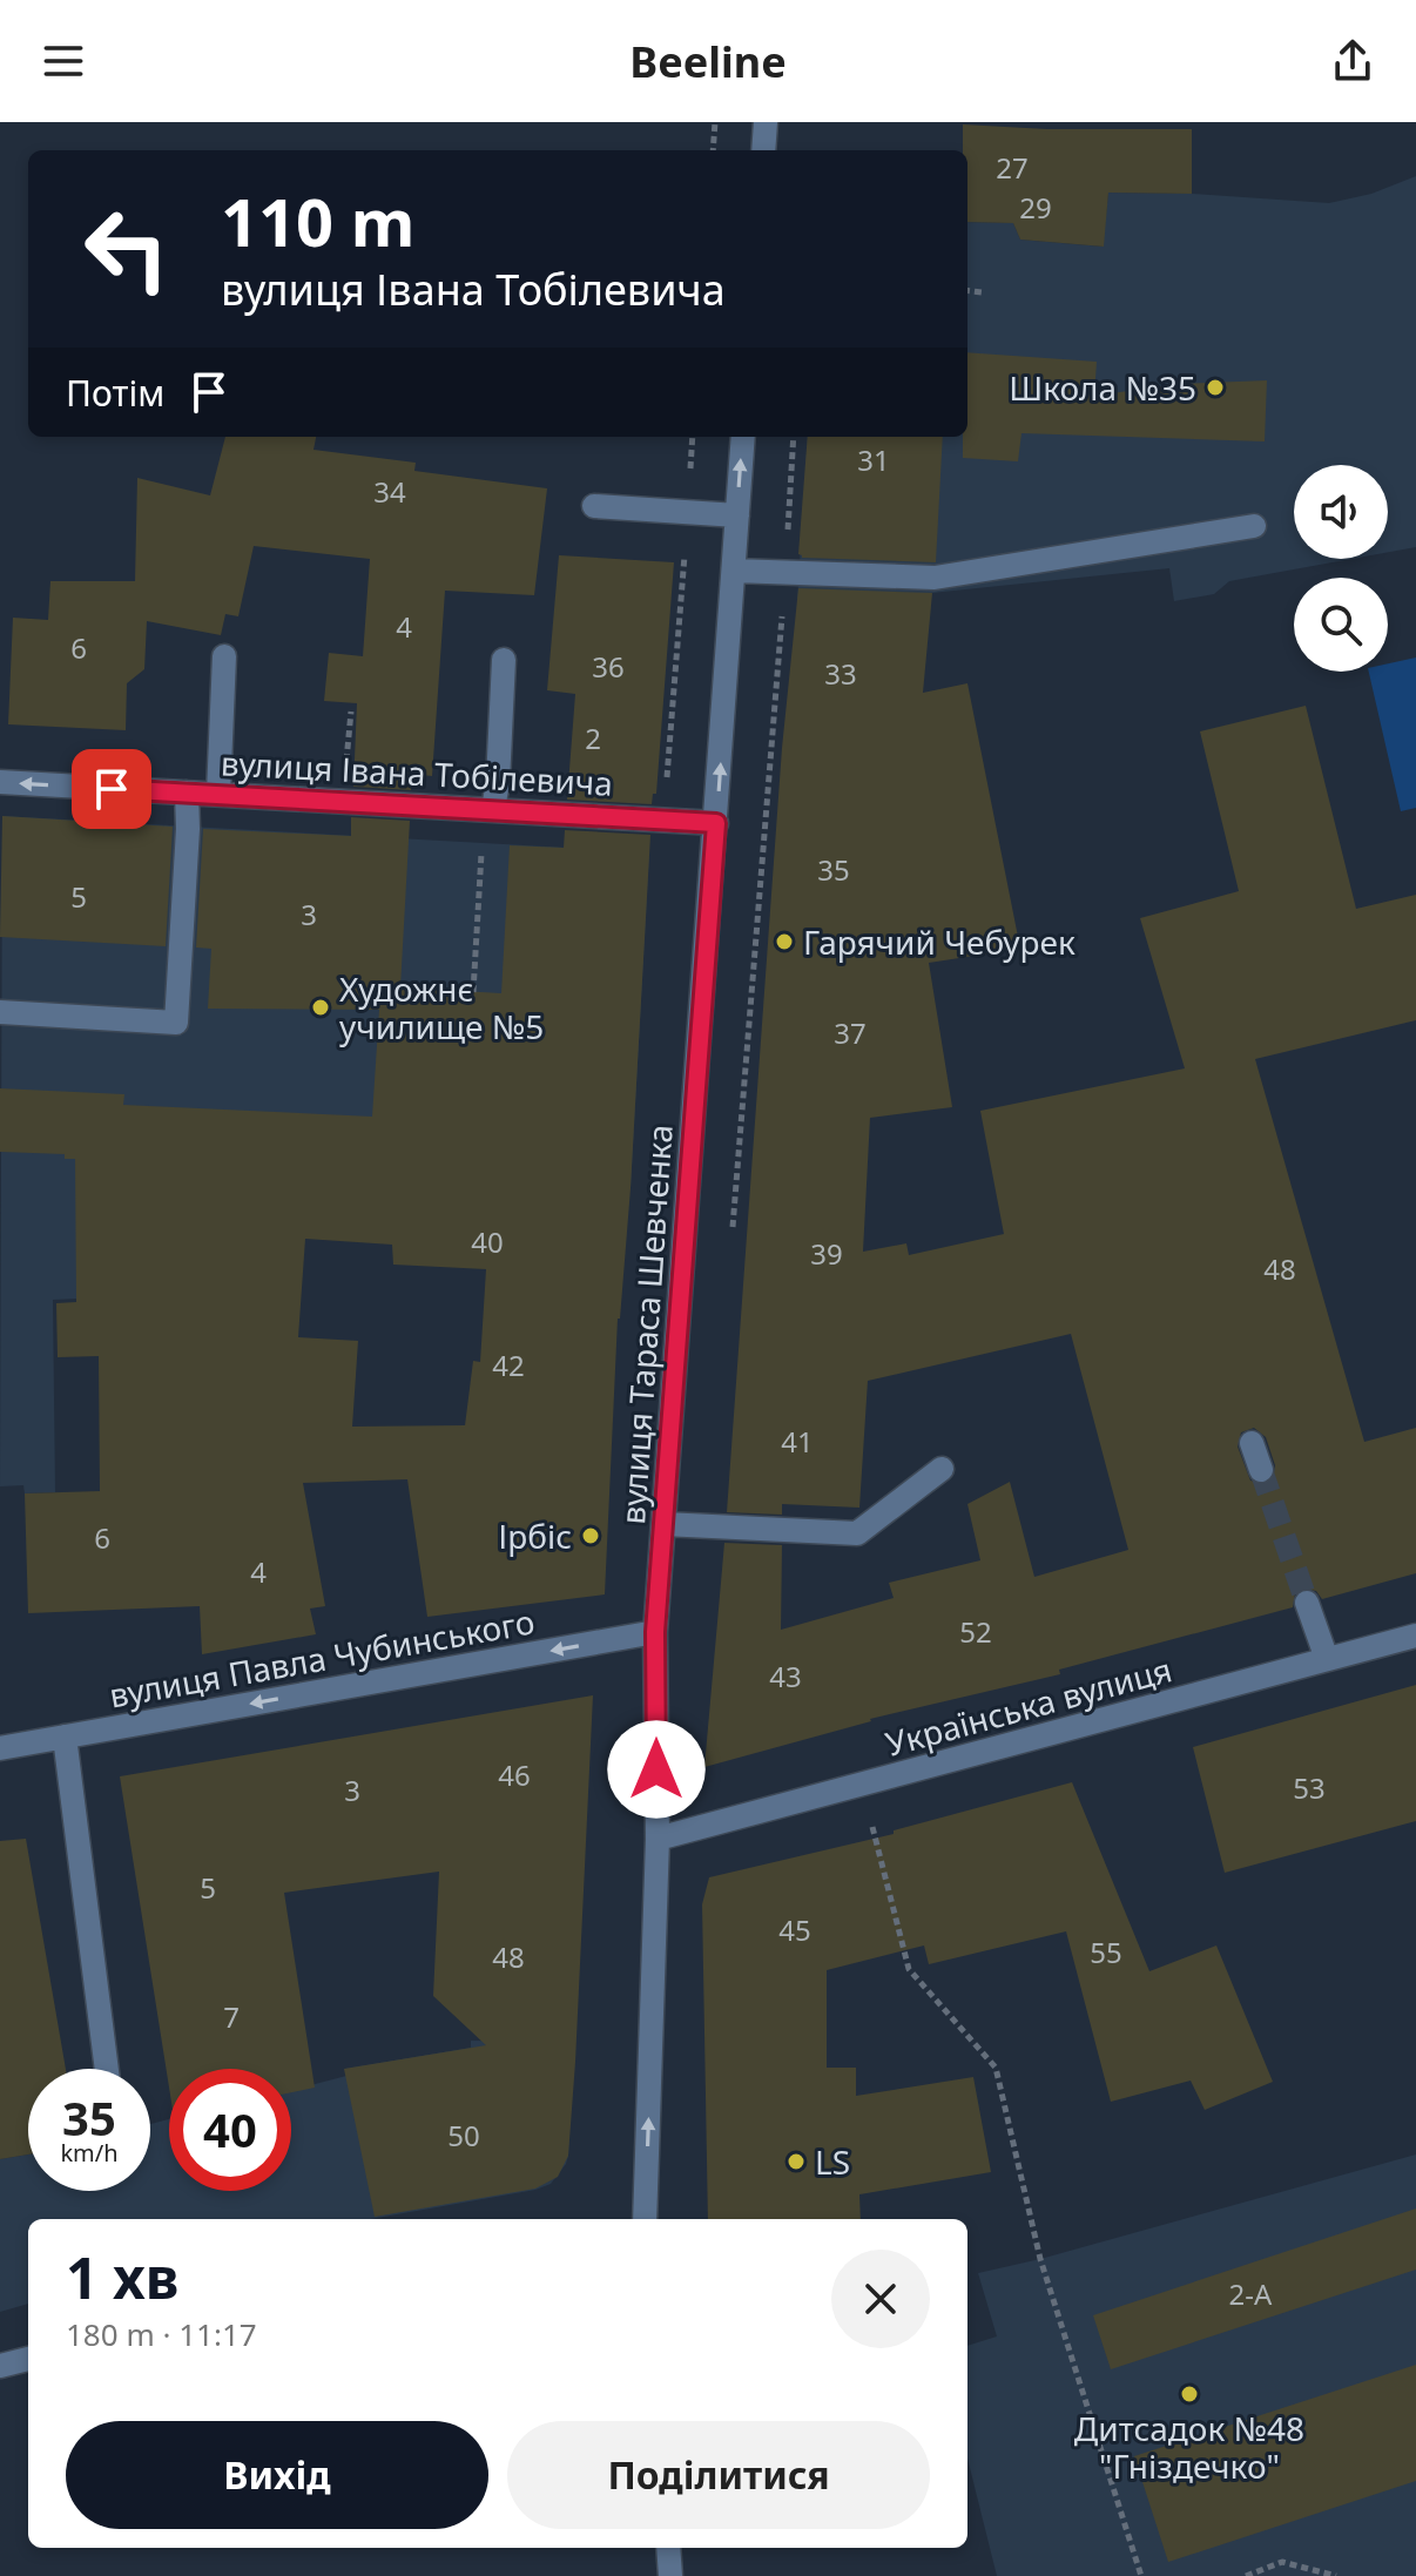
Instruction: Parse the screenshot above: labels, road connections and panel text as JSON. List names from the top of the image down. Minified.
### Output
{"streets":{"street":["вулиця Івана Тобілевича","вулиця Тараса Шевченка","вулиця Павла Чубинського","Українська вулиця"]},"crossings":[["вулиця Івана Тобілевича","вулиця Тараса Шевченка"],["вулиця Тараса Шевченка","вулиця Павла Чубинського"],["вулиця Тараса Шевченка","Українська вулиця"]],"one_way":["вулиця Тараса Шевченка","вулиця Павла Чубинського"],"places":["Школа №35","Гарячий Чебурек","Художнє училище №5","Ірбіс","LS","Дитсадок №48 \"Гніздечко\""],"house_numbers":["27","29","31","34","4","6","36","33","2","35","5","3","37","40","39","48","42","41","6","4","52","43","46","53","3","5","45","55","48","7","50","2-А"],"page":{"header":"Beeline","turn":["110 m","вулиця Івана Тобілевича"],"then":"Потім","speed":"35 km/h","limit":"40","heading":["1 хв","180 m · 11:17"],"buttons":["Вихід","Поділитися"]}}
